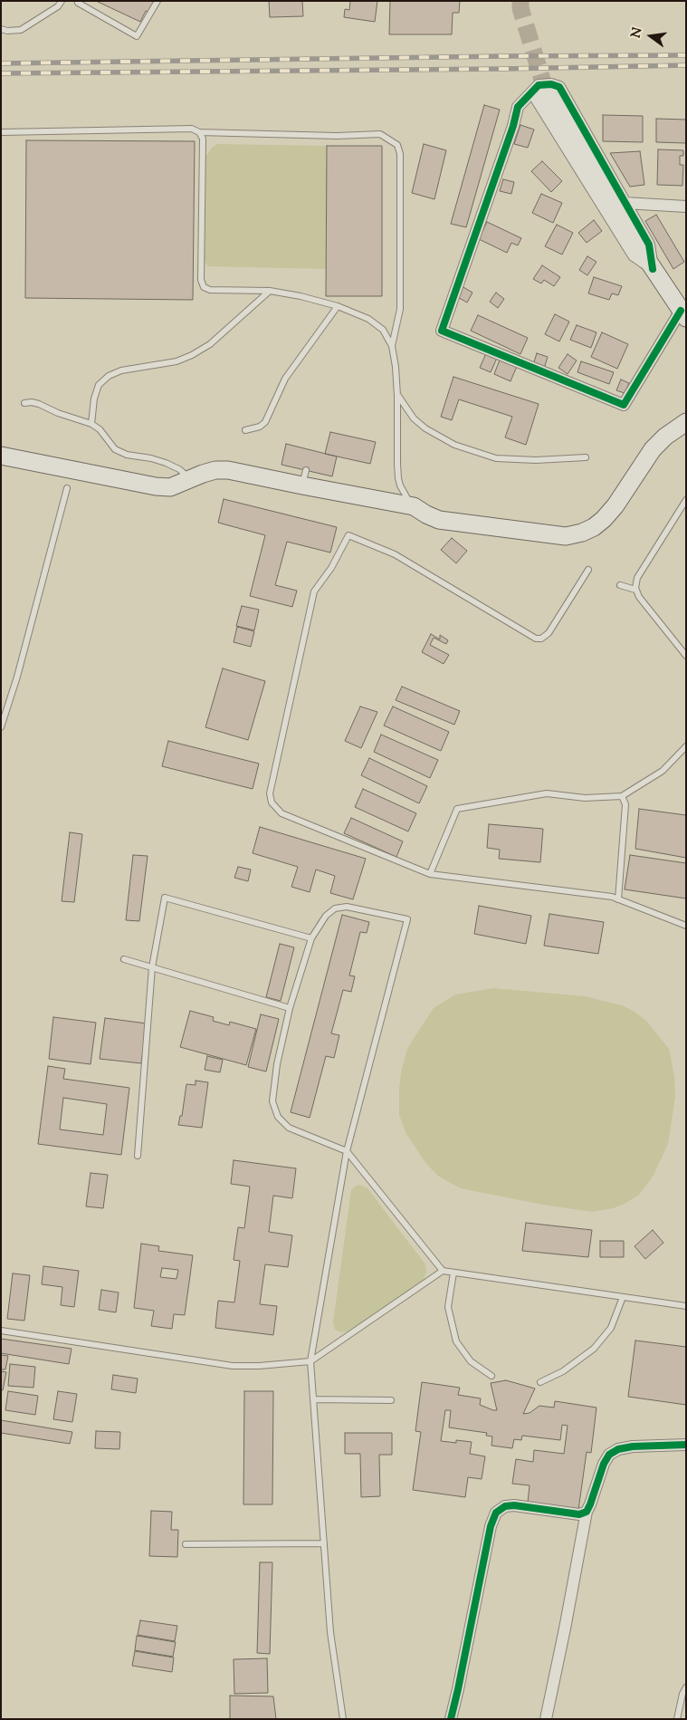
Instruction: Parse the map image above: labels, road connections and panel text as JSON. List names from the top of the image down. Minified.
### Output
{"north":"left"}
